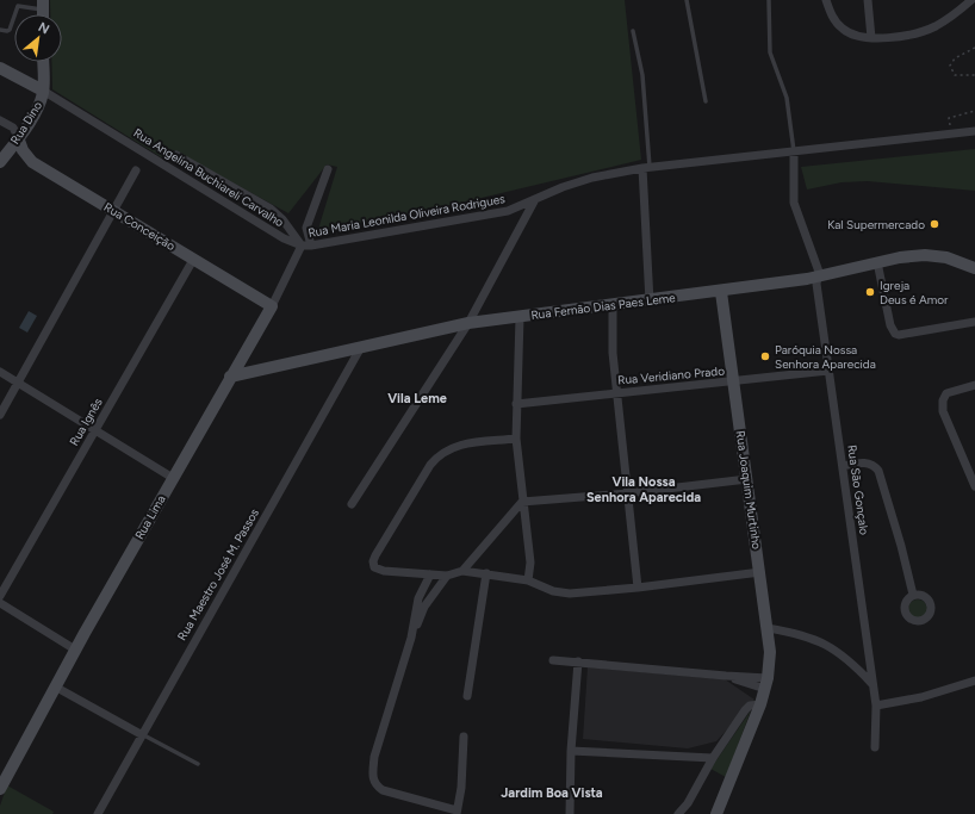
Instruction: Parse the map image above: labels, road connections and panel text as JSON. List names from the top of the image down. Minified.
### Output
{"streets":{"main road":["Rua Dino","Rua Conceição","Rua Fernão Dias Paes Leme","Rua Joaquim Murtinho","Rua Lima"],"street":["Rua Angelina Buchiareli Carvalho","Rua Maria Leonilda Oliveira Rodrigues","Rua Veridiano Prado","Rua Ignês","Rua São Gonçalo","Rua Maestro José M. Passos"]},"crossings":[["Rua Dino","Rua Angelina Buchiareli Carvalho"],["Rua Dino","Rua Conceição"],["Rua Angelina Buchiareli Carvalho","Rua Maria Leonilda Oliveira Rodrigues"],["Rua Angelina Buchiareli Carvalho","Rua Lima"],["Rua Maria Leonilda Oliveira Rodrigues","Rua São Gonçalo"],["Rua Maria Leonilda Oliveira Rodrigues","Rua Lima"],["Rua Conceição","Rua Ignês"],["Rua Conceição","Rua Lima"],["Rua Fernão Dias Paes Leme","Rua Joaquim Murtinho"],["Rua Fernão Dias Paes Leme","Rua São Gonçalo"],["Rua Fernão Dias Paes Leme","Rua Lima"],["Rua Fernão Dias Paes Leme","Rua Maestro José M. Passos"],["Rua Veridiano Prado","Rua Joaquim Murtinho"],["Rua Veridiano Prado","Rua São Gonçalo"]],"districts":["Vila Leme","Vila Nossa Senhora Aparecida","Jardim Boa Vista"],"places":["Kal Supermercado","Igreja Deus é Amor","Paróquia Nossa Senhora Aparecida"],"north":"top right"}
